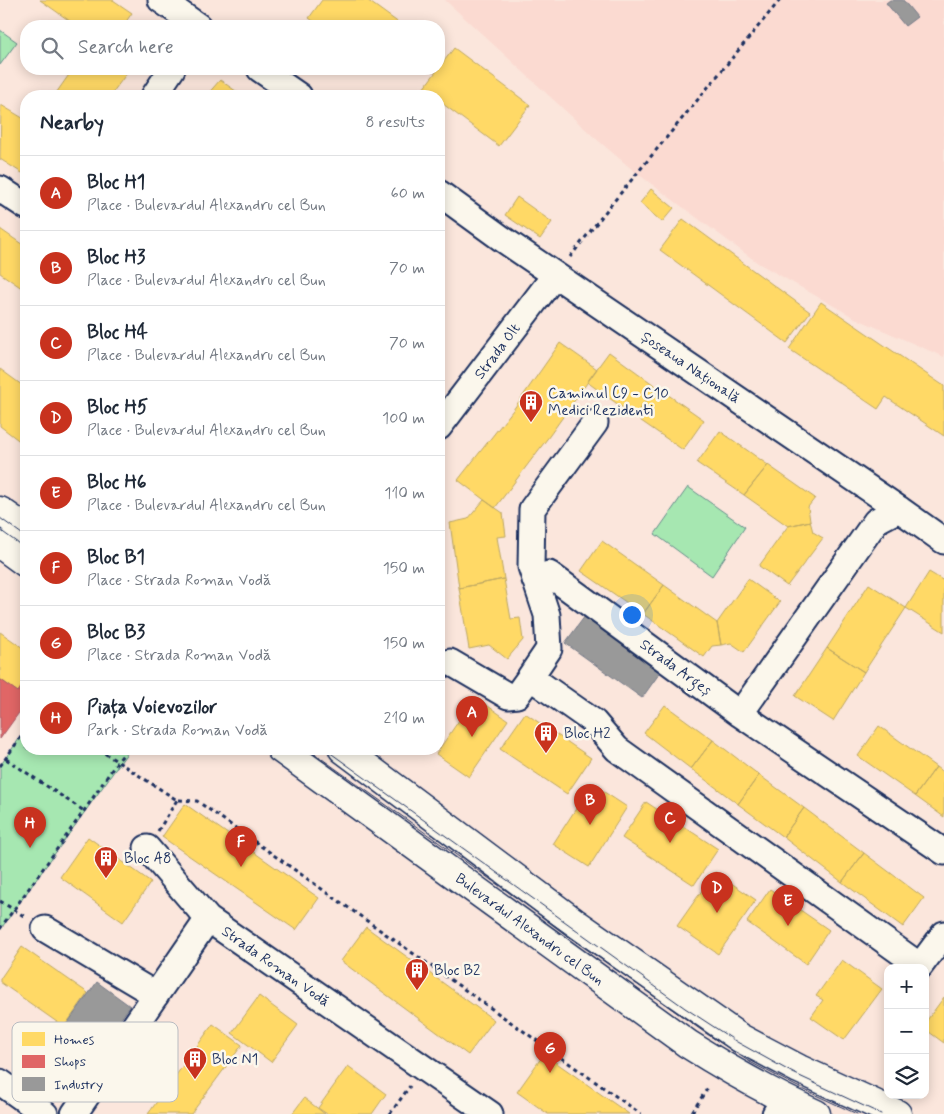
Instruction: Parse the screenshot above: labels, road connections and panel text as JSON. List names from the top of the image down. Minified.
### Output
{"streets":{"main road":["Bulevardul Alexandru cel Bun"],"street":["Strada Olt","Șoseaua Națională","Strada Argeș","Strada Roman Vodă"]},"crossings":[["Strada Olt","Șoseaua Națională"]],"places":{"building":["Caminul C9 - C10 Medici Rezidenti","Bloc H2","Bloc A8","Bloc B2","Bloc N1"]},"legend":["Homes","Shops","Industry"],"page":{"search":"Search here","heading":["Nearby","8 results"],"list":[{"mark":"A","name":"Bloc H1","note":"Place · Bulevardul Alexandru cel Bun","value":"60 m"},{"mark":"B","name":"Bloc H3","note":"Place · Bulevardul Alexandru cel Bun","value":"70 m"},{"mark":"C","name":"Bloc H4","note":"Place · Bulevardul Alexandru cel Bun","value":"70 m"},{"mark":"D","name":"Bloc H5","note":"Place · Bulevardul Alexandru cel Bun","value":"100 m"},{"mark":"E","name":"Bloc H6","note":"Place · Bulevardul Alexandru cel Bun","value":"110 m"},{"mark":"F","name":"Bloc B1","note":"Place · Strada Roman Vodă","value":"150 m"},{"mark":"G","name":"Bloc B3","note":"Place · Strada Roman Vodă","value":"150 m"},{"mark":"H","name":"Piața Voievozilor","note":"Park · Strada Roman Vodă","value":"210 m"}],"pins":["A","B","C","H","F","D","E","G"],"map_buttons":["+","−"]}}
